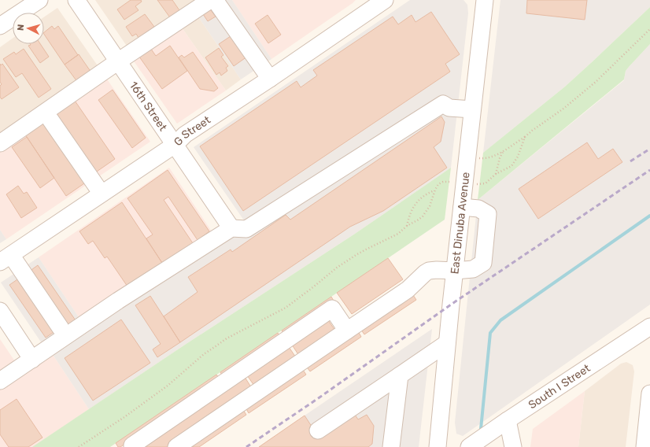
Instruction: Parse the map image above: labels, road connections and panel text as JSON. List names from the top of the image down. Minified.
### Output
{"streets":{"street":["16th Street","G Street","East Dinuba Avenue","South I Street"]},"crossings":[["16th Street","G Street"]],"north":"left"}
